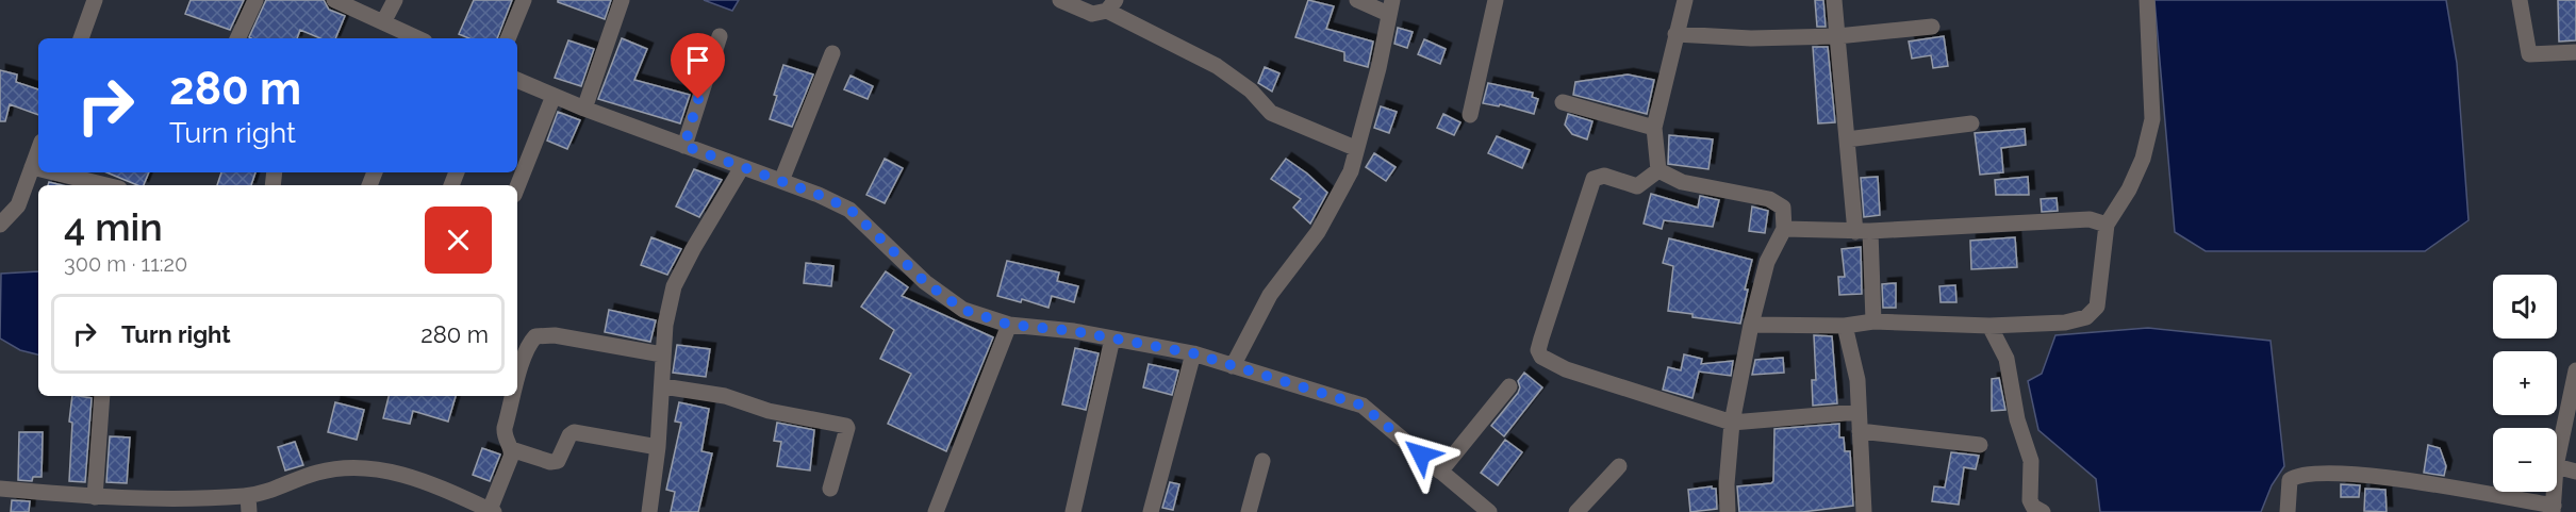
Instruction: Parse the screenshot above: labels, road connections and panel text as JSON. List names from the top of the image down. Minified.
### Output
{"page":{"turn":["280 m","Turn right"],"heading":["4 min","300 m · 11:20"],"map_buttons":["+","−"],"list":[{"name":"Turn right","value":"280 m"}]}}
